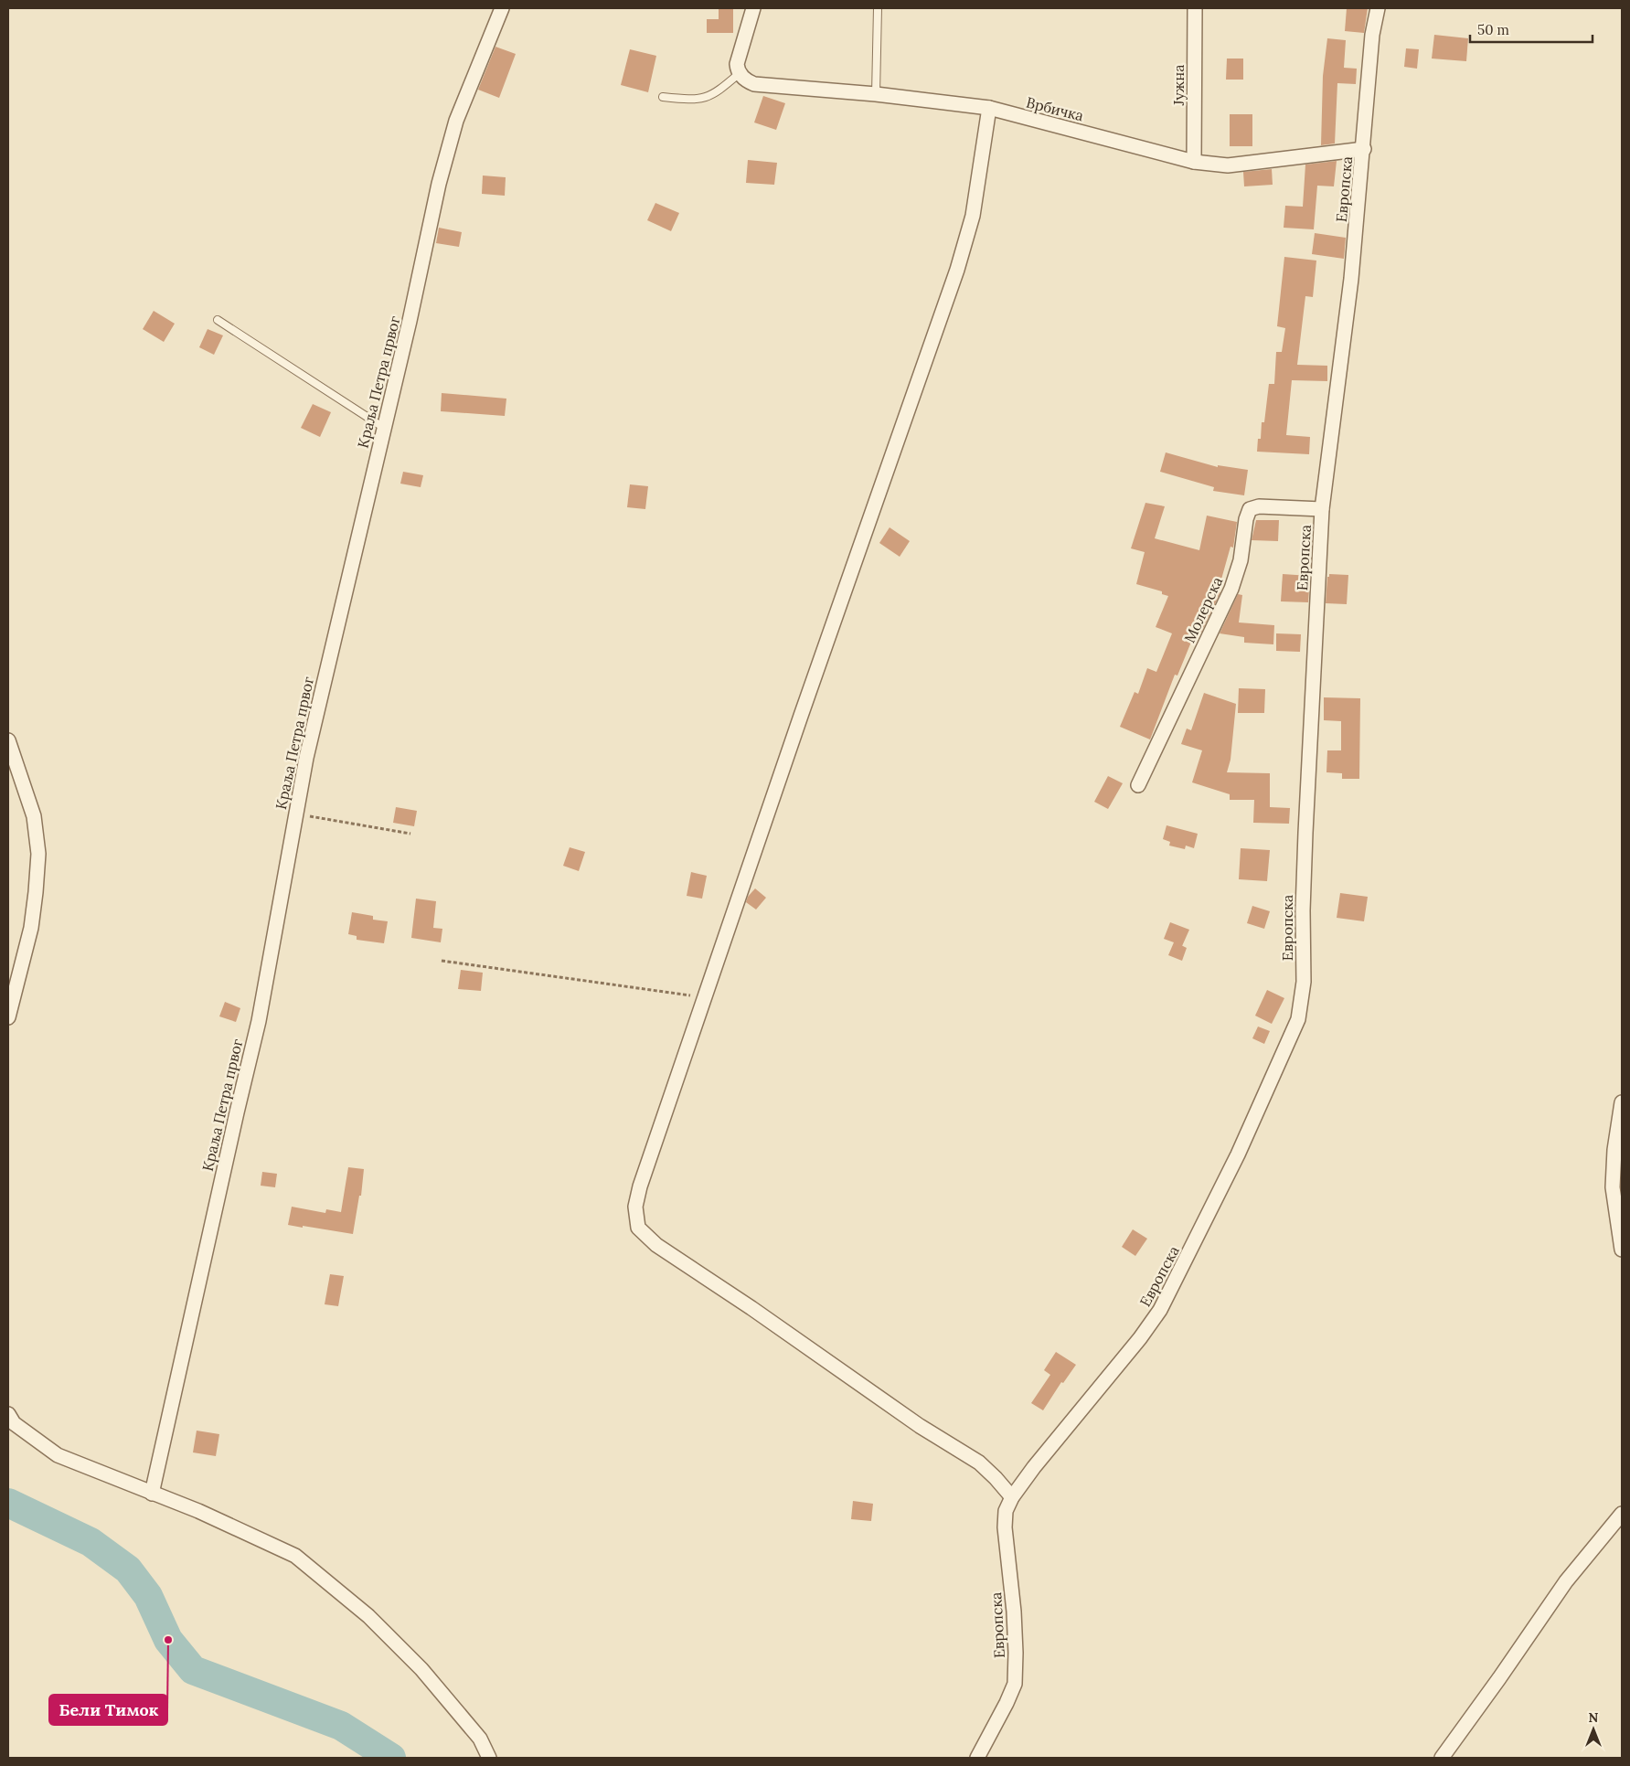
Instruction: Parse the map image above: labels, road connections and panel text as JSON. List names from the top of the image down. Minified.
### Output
{"streets":{"street":["Јужна","Врбичка","Европска","Краља Петра првог","Молерска"]},"crossings":[["Јужна","Врбичка"],["Врбичка","Европска"],["Европска","Молерска"]],"places":["Бели Тимок"],"scale_bar":"50 m","north":"top"}
